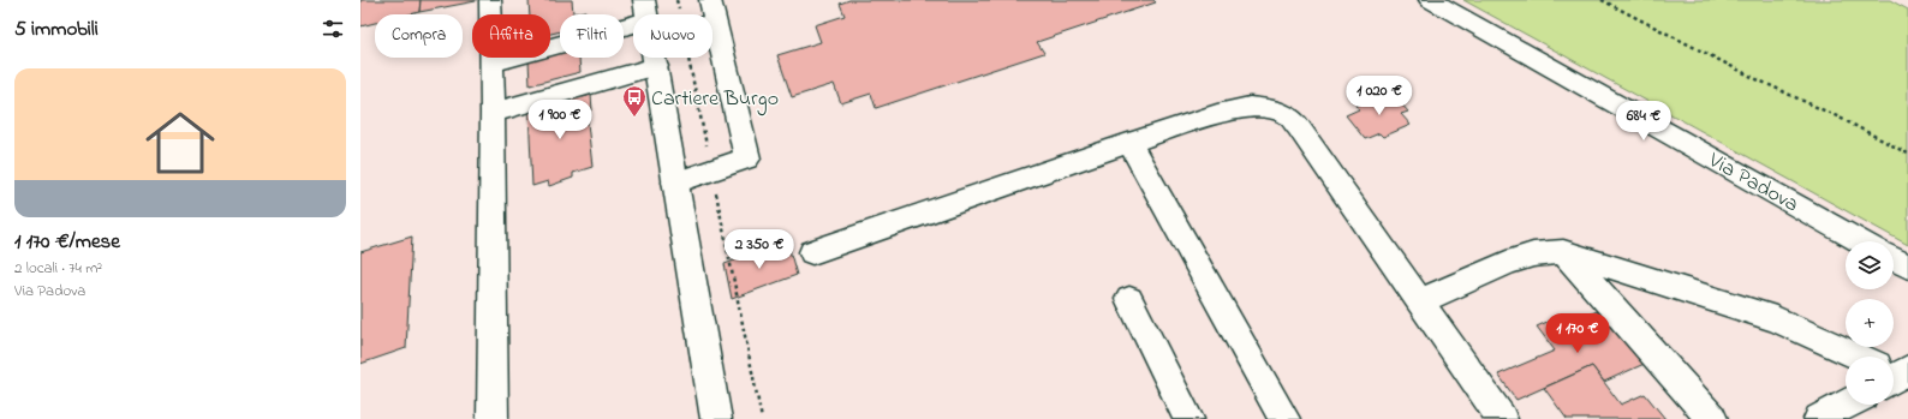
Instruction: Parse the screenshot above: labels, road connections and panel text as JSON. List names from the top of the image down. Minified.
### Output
{"streets":{"main road":["Via Padova"]},"places":{"bus stop":["Cartiere Burgo"]},"page":{"heading":"5 immobili","chip":["Compra","Affitta","Filtri","Nuovo"],"list":[{"name":"1 170 €/mese","note":"2 locali · 74 m² · Via Padova"}],"price":["1 020 €","1 900 €","684 €","2 350 €","1 170 €"],"map_buttons":["+","−"]}}
